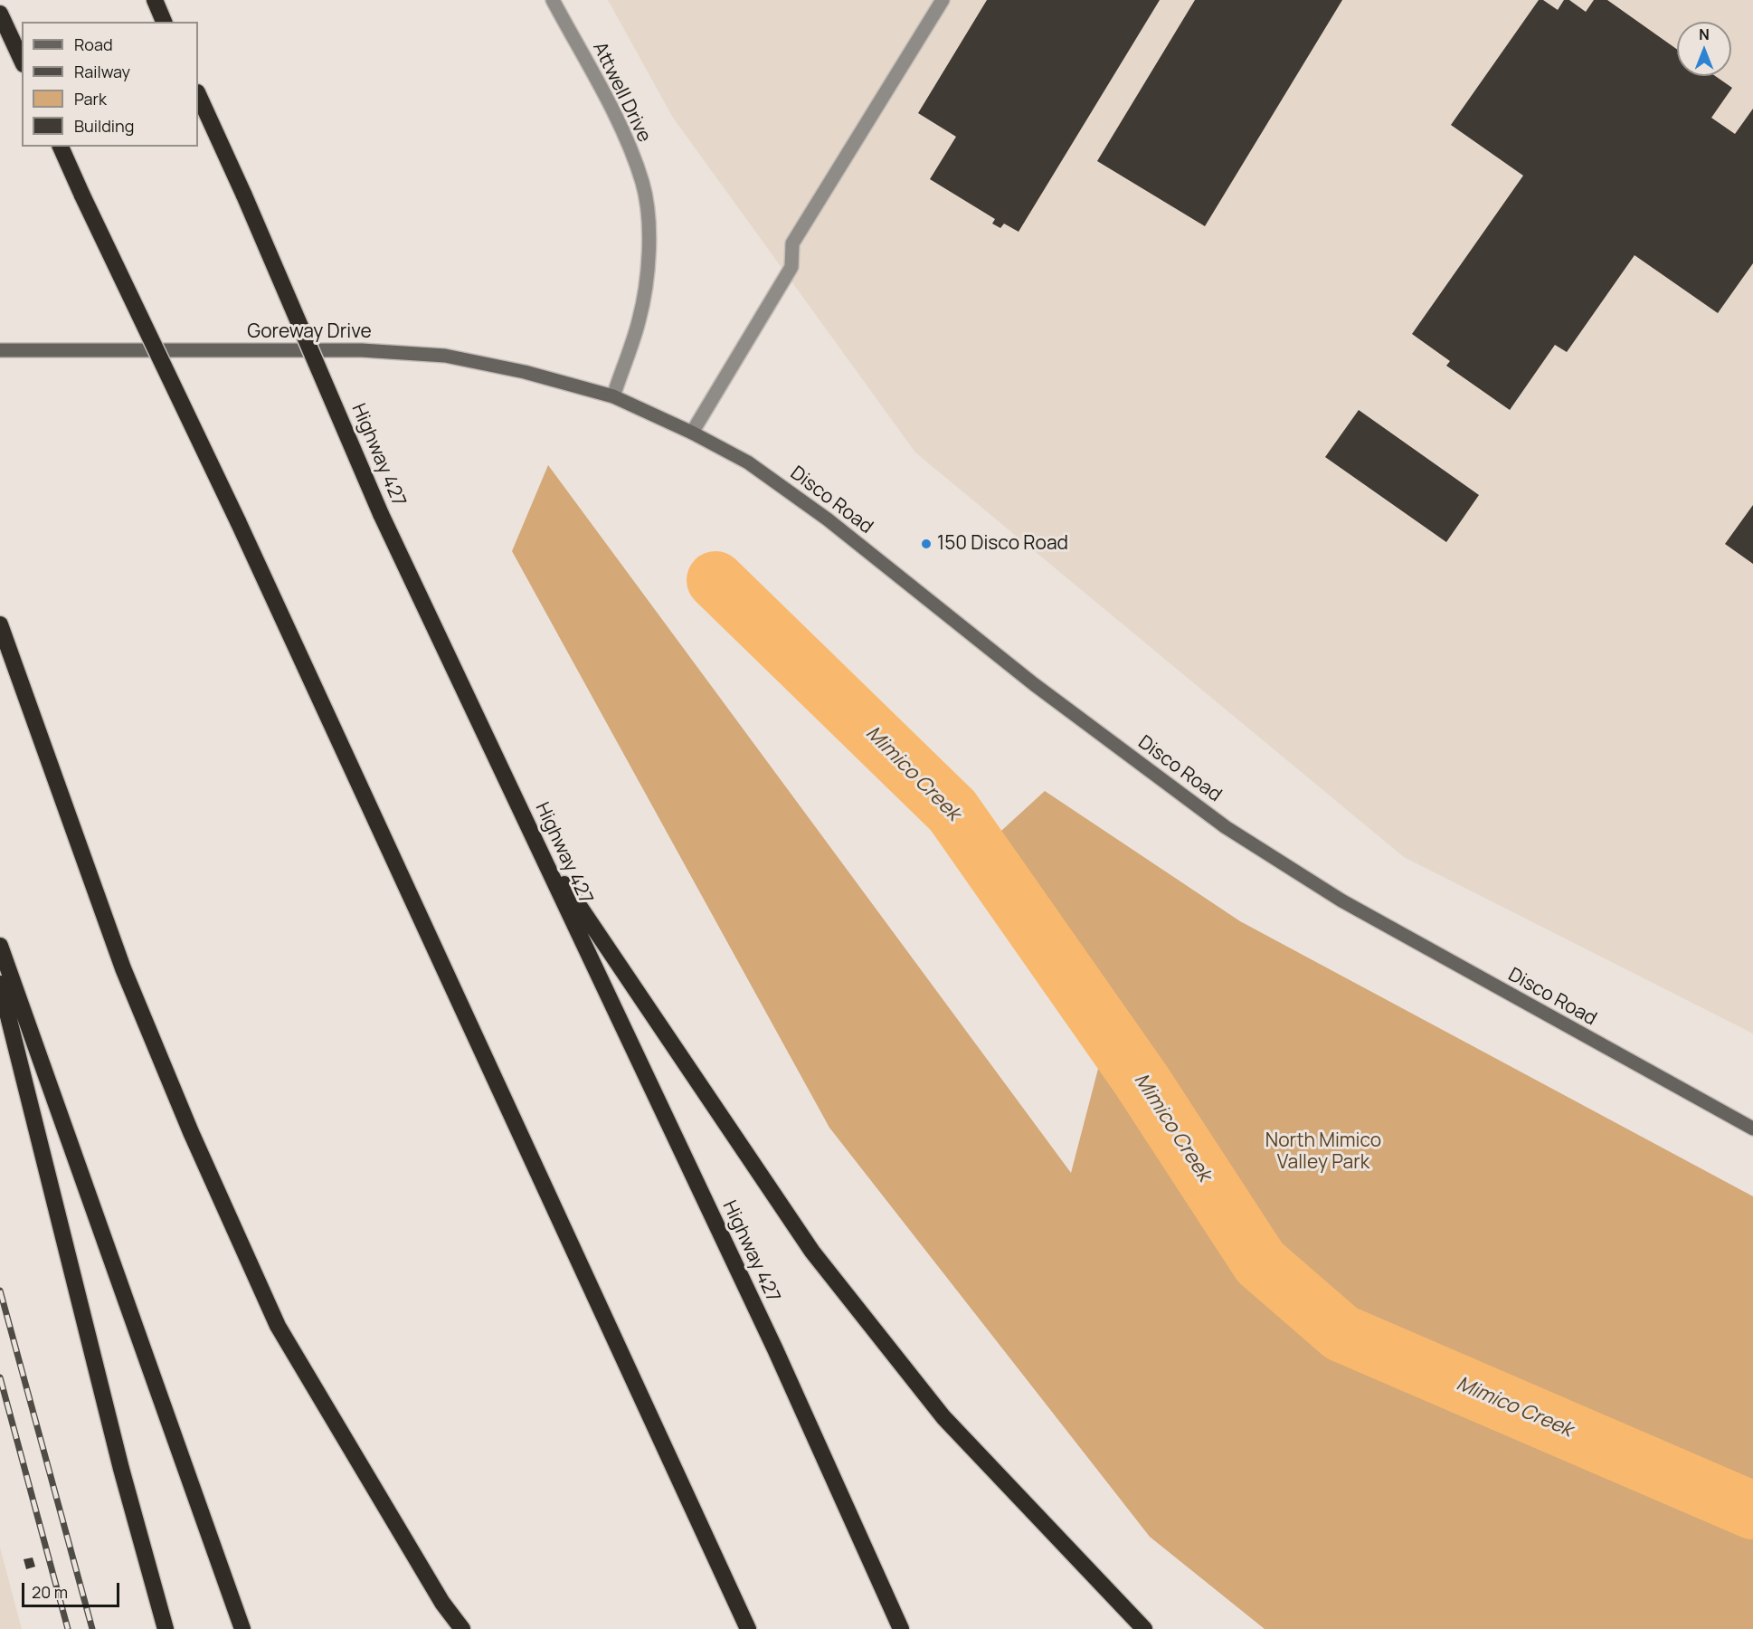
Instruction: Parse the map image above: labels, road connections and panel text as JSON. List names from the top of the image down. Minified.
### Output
{"streets":{"highway":["Highway 427"],"main road":["Goreway Drive","Disco Road"],"street":["Attwell Drive"]},"crossings":[["Attwell Drive","Goreway Drive"],["Attwell Drive","Disco Road"],["Goreway Drive","Disco Road"]],"water":["Mimico Creek"],"parks":["North Mimico Valley Park"],"places":["150 Disco Road"],"legend":["Road","Railway","Park","Building"],"scale_bar":"20 m","north":"top"}
